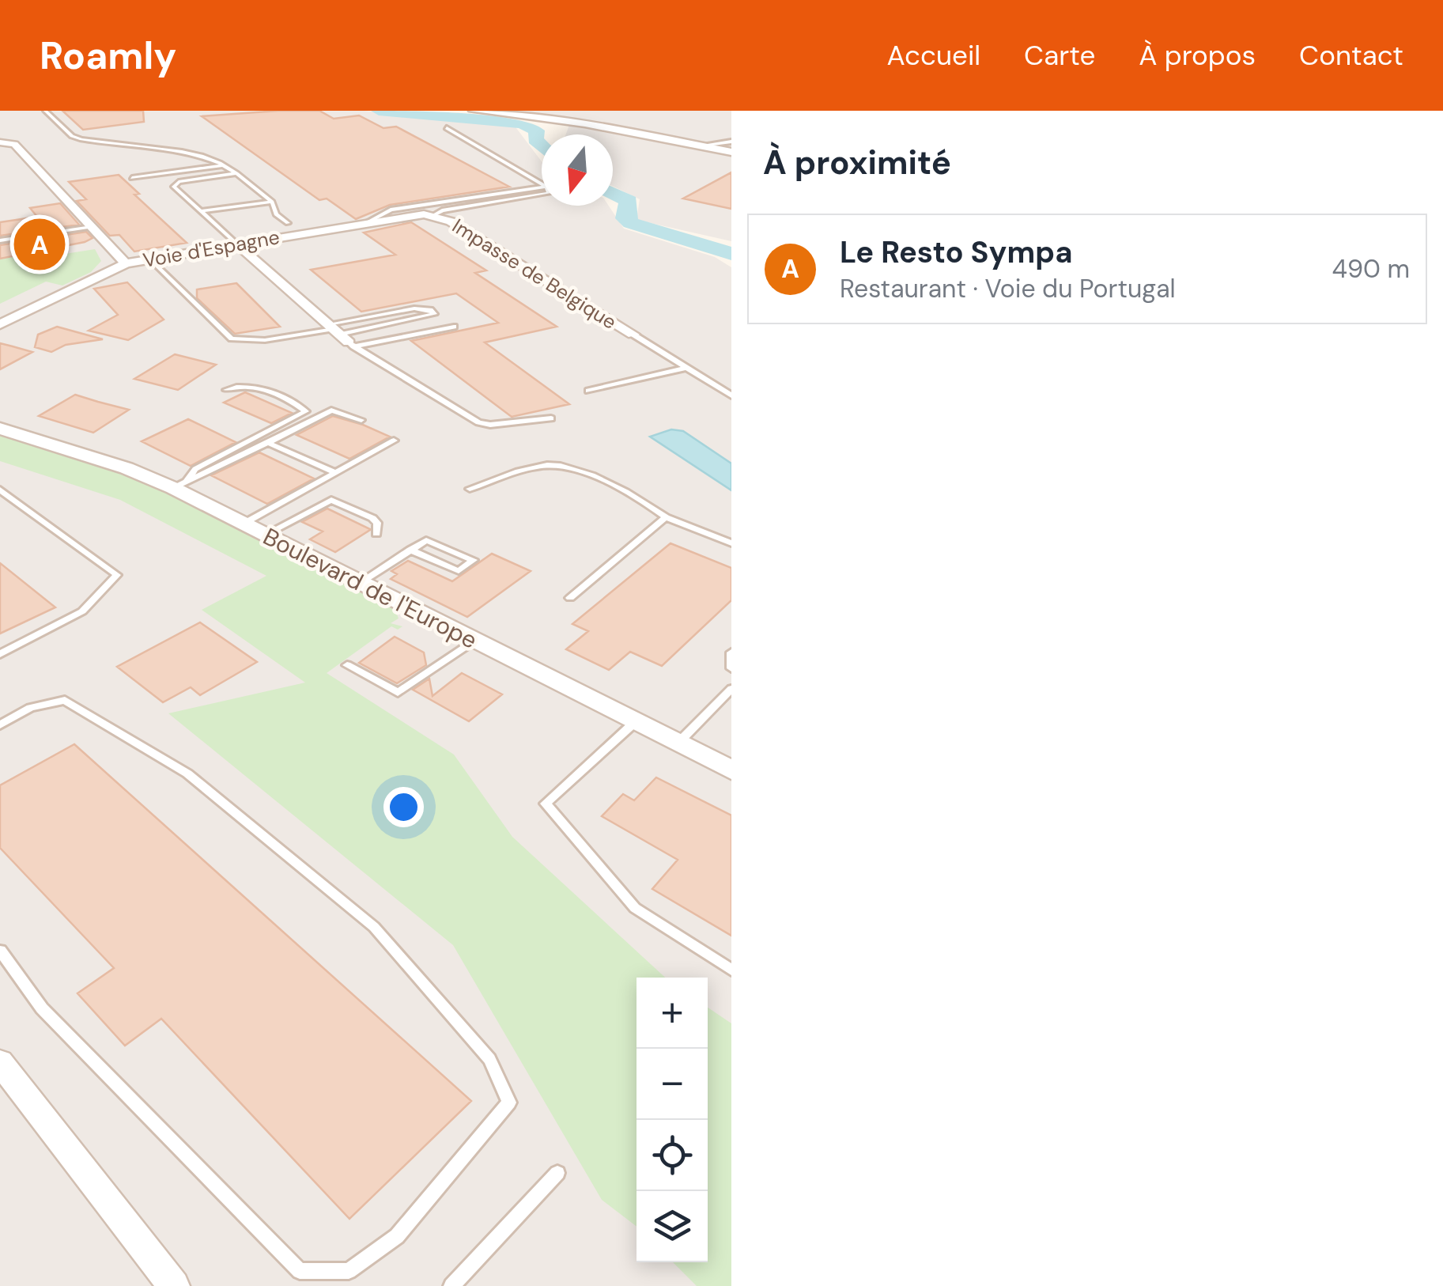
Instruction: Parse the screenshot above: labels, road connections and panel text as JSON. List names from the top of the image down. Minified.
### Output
{"streets":{"street":["Voie d'Espagne","Impasse de Belgique","Boulevard de l'Europe"]},"crossings":[["Voie d'Espagne","Impasse de Belgique"]],"north":"bottom","page":{"header":"Roamly","nav":["Accueil","Carte","À propos","Contact"],"heading":"À proximité","list":[{"mark":"A","name":"Le Resto Sympa","note":"Restaurant · Voie du Portugal","value":"490 m"}],"pins":"A","map_buttons":["+","−"]}}
